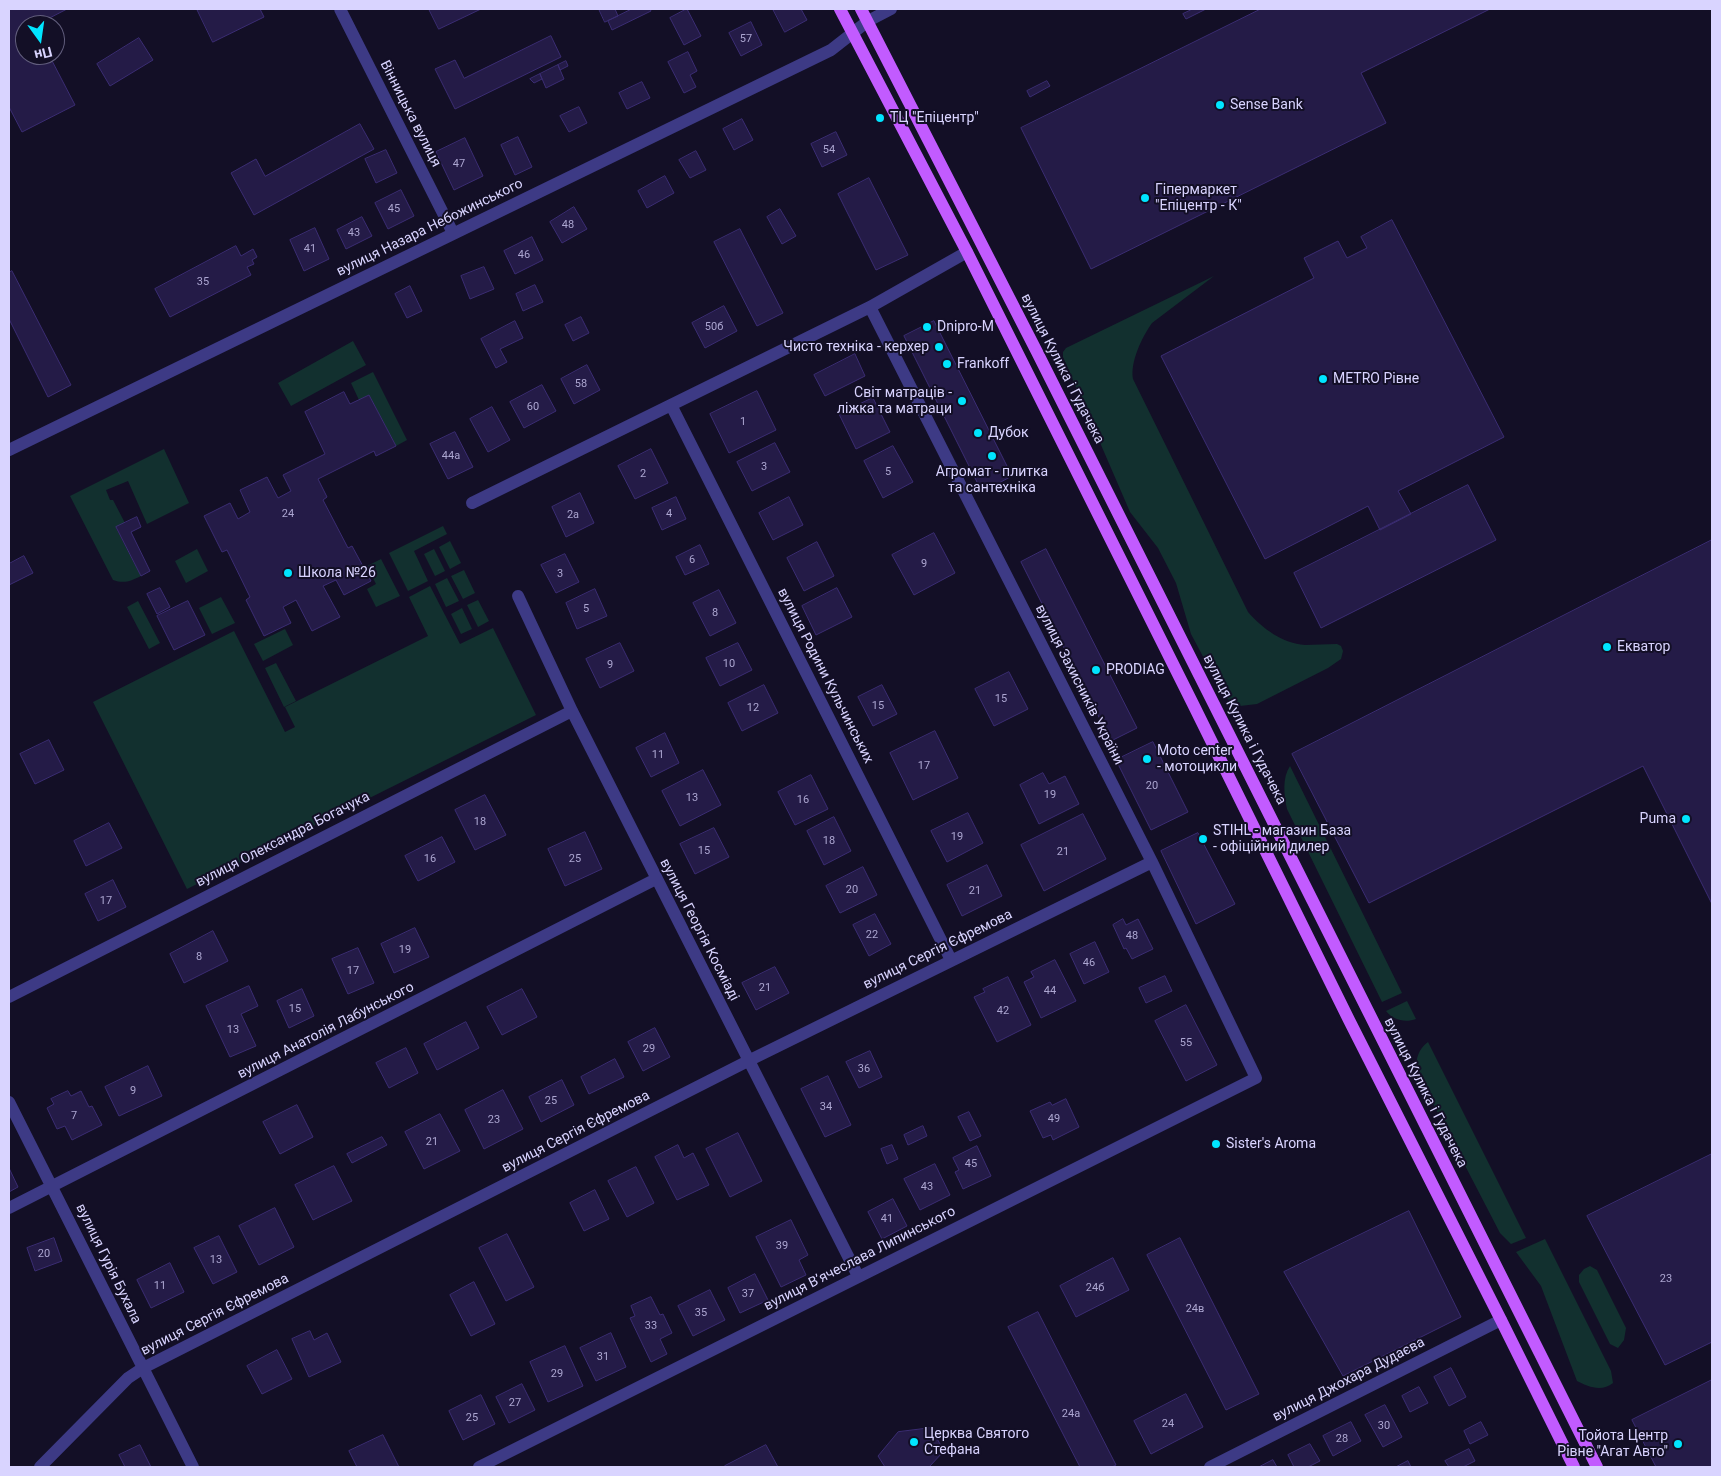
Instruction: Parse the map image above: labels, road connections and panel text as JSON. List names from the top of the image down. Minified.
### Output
{"streets":{"main road":["вулиця Кулика і Гудачека"],"street":["Вінницька вулиця","вулиця Назара Небожинського","вулиця Родини Кульчинських","вулиця Захисників України","вулиця Олександра Богачука","вулиця Георгія Косміаді","вулиця Сергія Єфремова","вулиця Анатолія Лабунського","вулиця Вʼячеслава Липинського","вулиця Гурія Бухала","вулиця Джохара Дудаєва"]},"crossings":[["Вінницька вулиця","вулиця Назара Небожинського"],["вулиця Назара Небожинського","вулиця Кулика і Гудачека"],["вулиця Кулика і Гудачека","вулиця Джохара Дудаєва"],["вулиця Родини Кульчинських","вулиця Сергія Єфремова"],["вулиця Захисників України","вулиця Сергія Єфремова"],["вулиця Захисників України","вулиця Вʼячеслава Липинського"],["вулиця Олександра Богачука","вулиця Георгія Косміаді"],["вулиця Георгія Косміаді","вулиця Сергія Єфремова"],["вулиця Георгія Косміаді","вулиця Анатолія Лабунського"],["вулиця Георгія Косміаді","вулиця Вʼячеслава Липинського"],["вулиця Сергія Єфремова","вулиця Гурія Бухала"],["вулиця Анатолія Лабунського","вулиця Гурія Бухала"]],"places":["Sense Bank","ТЦ \"Епіцентр\"","Гіпермаркет \"Епіцентр - К\"","Dnipro-M","Чисто техніка - керхер","Frankoff","METRO Рівне","Світ матраців - ліжка та матраци","Дубок","Агромат - плитка та сантехніка","Школа №26","Екватор","PRODIAG","Moto center - мотоцикли","Puma","STIHL - магазин База - офіційний дилер","Sister's Aroma","Церква Святого Стефана","Тойота Центр Рівне \"Агат Авто\""],"house_numbers":["57","54","47","45","48","43","41","46","35","50б","58","60","1","44а","3","5","2","24","4","2а","6","9","3","5","8","10","9","15","15","12","11","17","20","19","13","16","18","19","18","15","21","16","25","20","21","17","22","48","19","8","46","17","21","44","15","42","13","55","29","36","9","25","34","7","49","23","21","45","43","41","39","20","13","23","11","24б","37","24в","35","33","31","29","27","24а","25","24","30","28"],"north":"bottom"}
